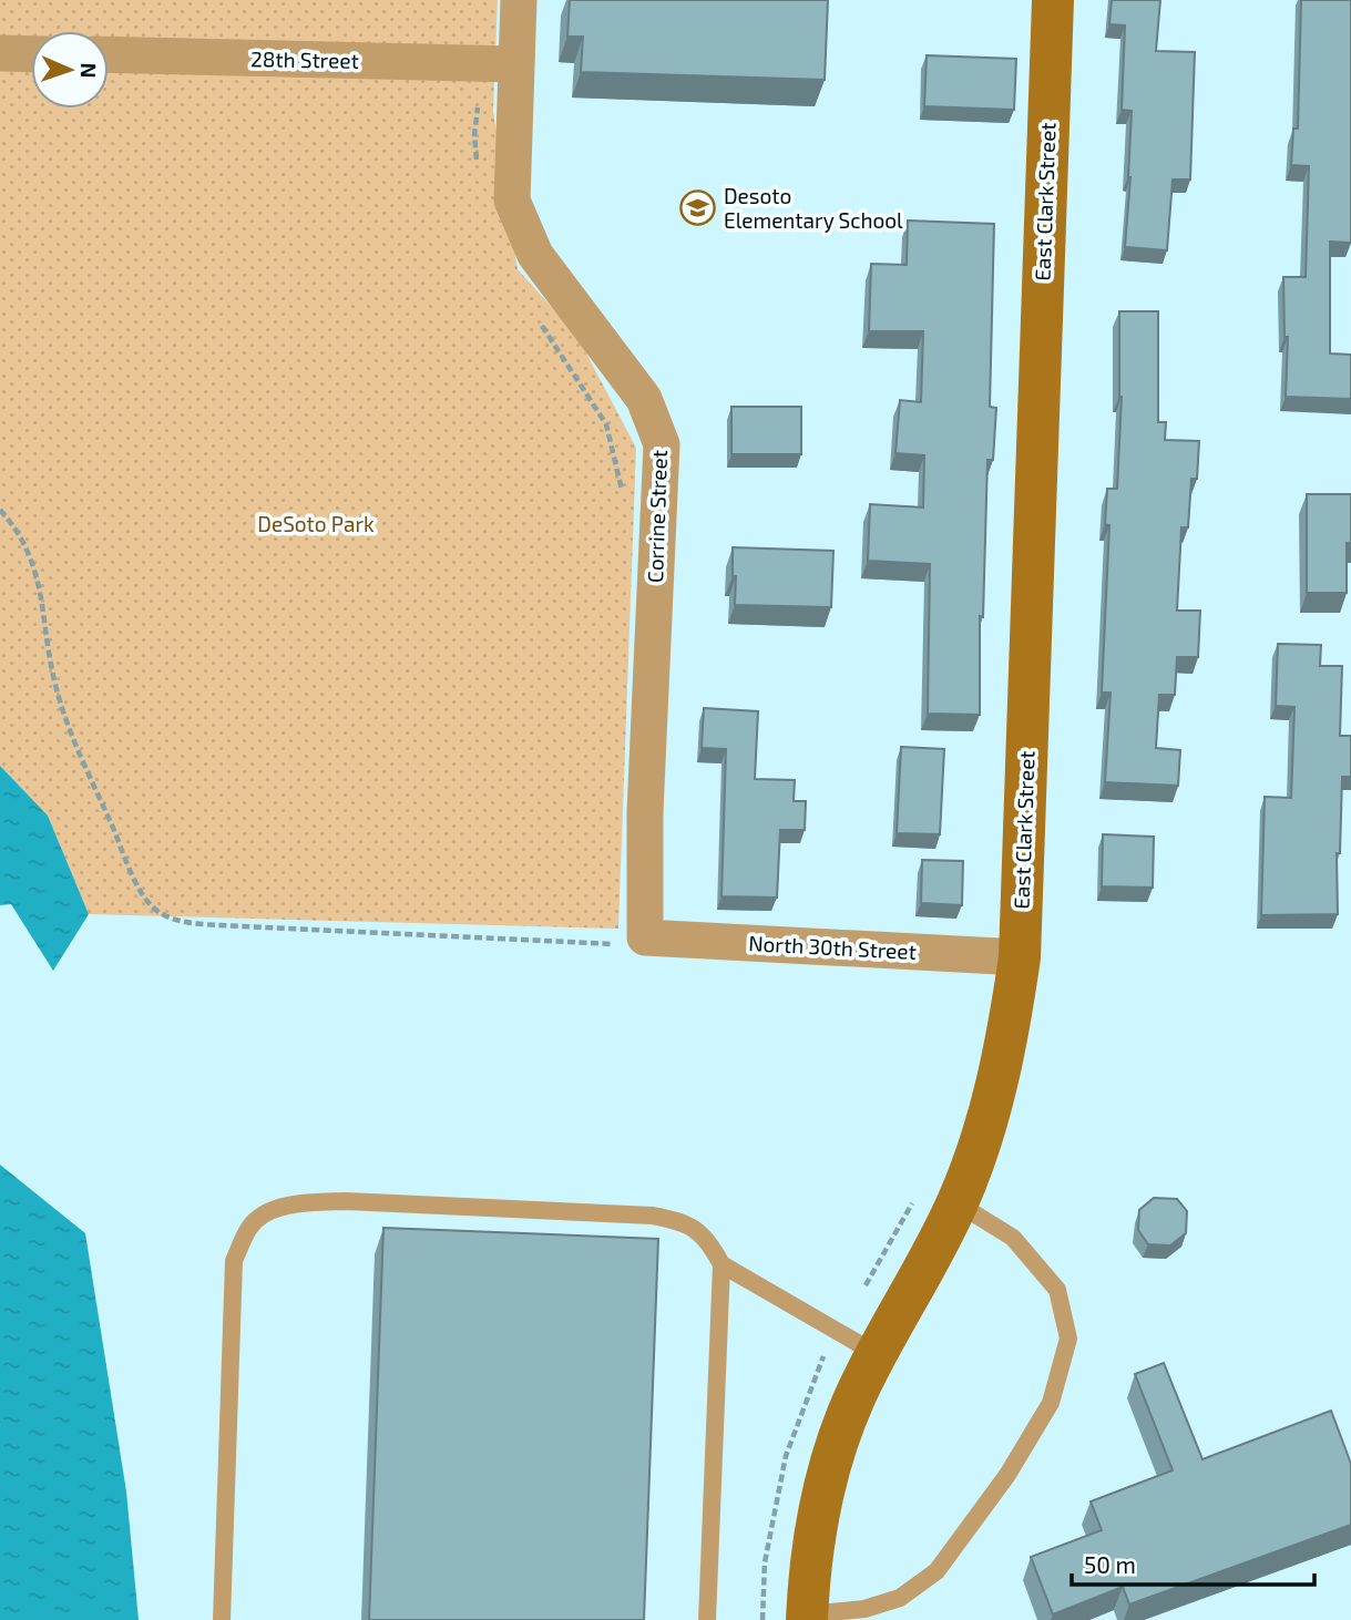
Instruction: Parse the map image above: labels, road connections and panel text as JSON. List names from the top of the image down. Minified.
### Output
{"streets":{"street":["28th Street","East Clark Street","Corrine Street","North 30th Street"]},"crossings":[["28th Street","Corrine Street"],["East Clark Street","North 30th Street"],["Corrine Street","North 30th Street"]],"parks":["DeSoto Park"],"places":{"school or university":["Desoto Elementary School"]},"scale_bar":"50 m","north":"right"}
